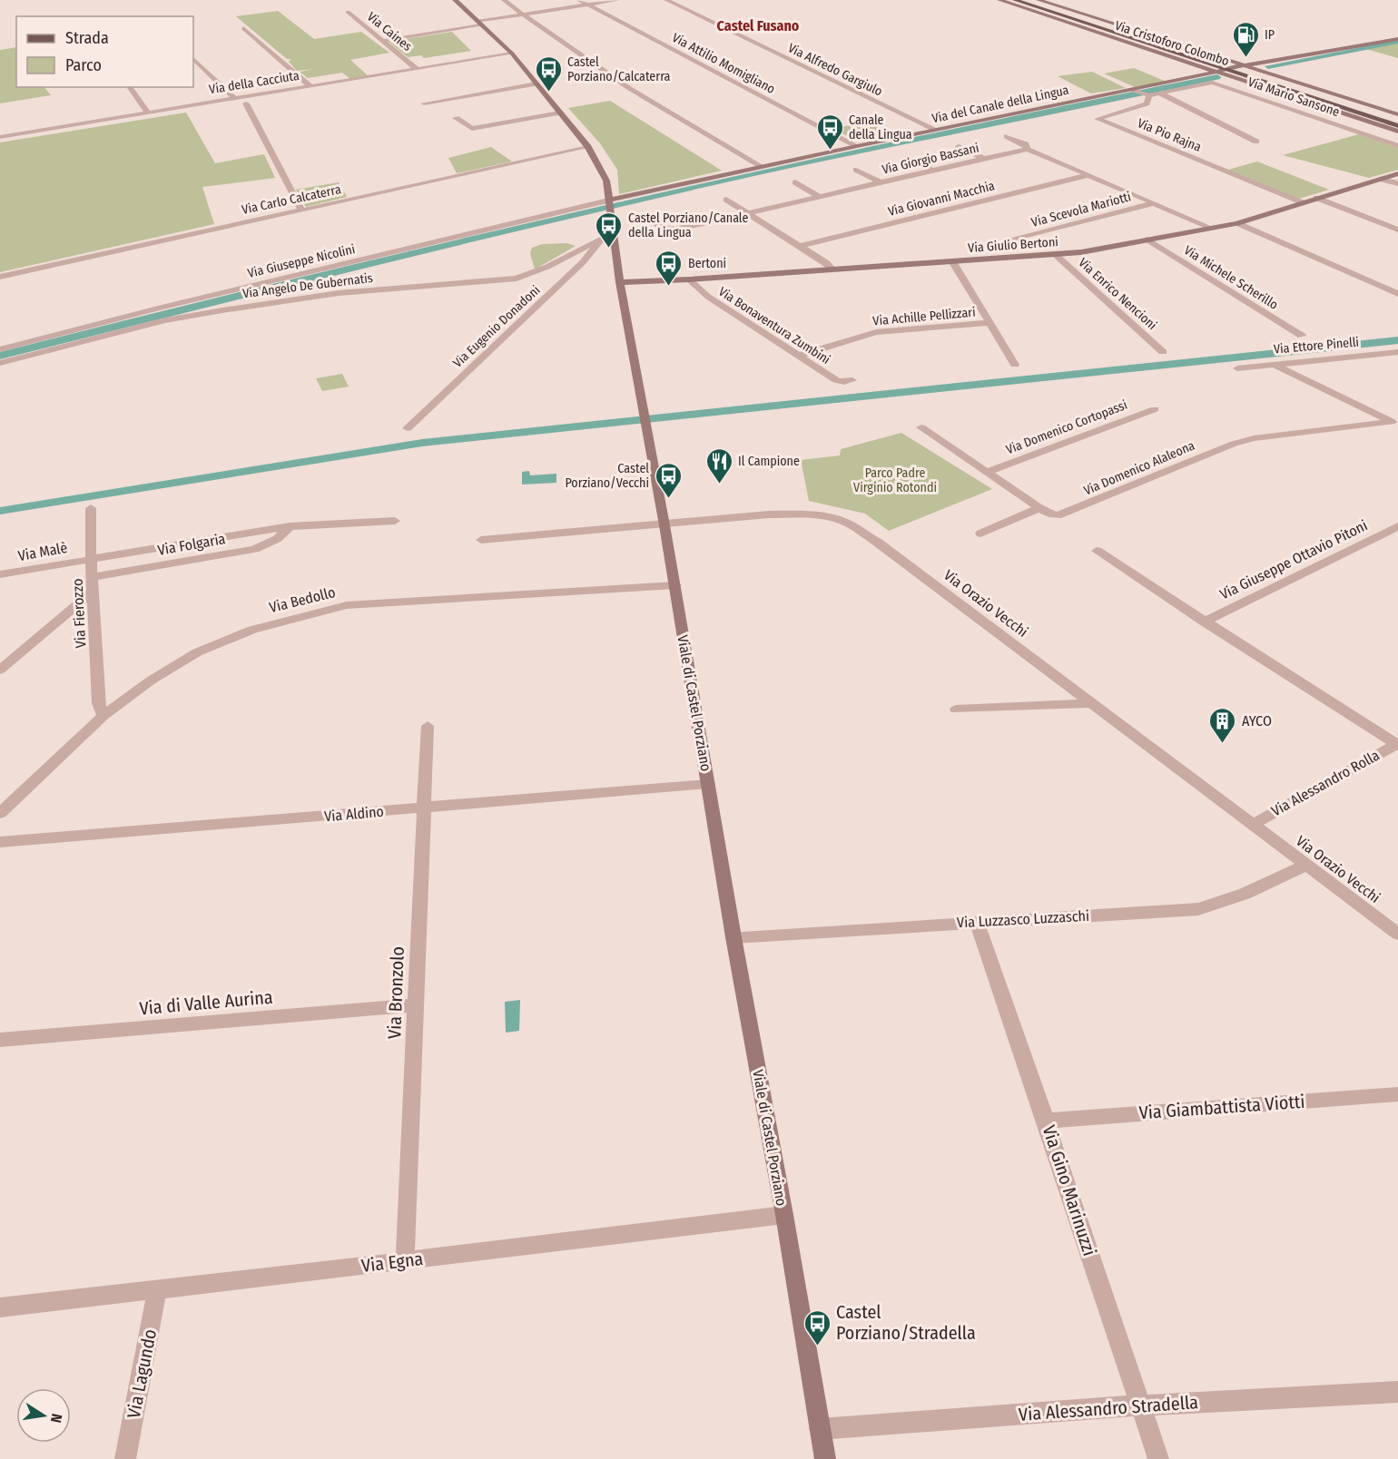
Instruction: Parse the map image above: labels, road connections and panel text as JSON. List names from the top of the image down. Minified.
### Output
{"streets":{"main road":["Via Cristoforo Colombo"],"street":["Via Caines","Via Attilio Momigliano","Via Alfredo Gargiulo","Via della Cacciuta","Via Mario Sansone","Via del Canale della Lingua","Via Pio Rajna","Via Giorgio Bassani","Via Giovanni Macchia","Via Carlo Calcaterra","Via Scevola Mariotti","Via Giulio Bertoni","Via Giuseppe Nicolini","Via Michele Scherillo","Via Angelo De Gubernatis","Via Enrico Nencioni","Via Achille Pellizzari","Via Bonaventura Zumbini","Via Eugenio Donadoni","Via Ettore Pinelli","Via Domenico Cortopassi","Via Domenico Alaleona","Via Folgaria","Via Malè","Via Giuseppe Ottavio Pitoni","Via Bedollo","Via Orazio Vecchi","Via Fierozzo","Viale di Castel Porziano","Via Alessandro Rolla","Via Aldino","Via Luzzasco Luzzaschi","Via Bronzolo","Via di Valle Aurina","Via Giambattista Viotti","Via Gino Marinuzzi","Via Egna","Via Lagundo","Via Alessandro Stradella"]},"crossings":[["Via Caines","Via della Cacciuta"],["Via Cristoforo Colombo","Via del Canale della Lingua"],["Via Attilio Momigliano","Via del Canale della Lingua"],["Via Alfredo Gargiulo","Via del Canale della Lingua"],["Via della Cacciuta","Viale di Castel Porziano"],["Via Mario Sansone","Via Pio Rajna"],["Via del Canale della Lingua","Via Pio Rajna"],["Via del Canale della Lingua","Via Giuseppe Nicolini"],["Via del Canale della Lingua","Viale di Castel Porziano"],["Via Pio Rajna","Via Giulio Bertoni"],["Via Carlo Calcaterra","Viale di Castel Porziano"],["Via Giulio Bertoni","Via Michele Scherillo"],["Via Giulio Bertoni","Via Enrico Nencioni"],["Via Giulio Bertoni","Via Bonaventura Zumbini"],["Via Giulio Bertoni","Viale di Castel Porziano"],["Via Giuseppe Nicolini","Viale di Castel Porziano"],["Via Angelo De Gubernatis","Via Eugenio Donadoni"],["Via Angelo De Gubernatis","Viale di Castel Porziano"],["Via Achille Pellizzari","Via Bonaventura Zumbini"],["Via Domenico Cortopassi","Via Domenico Alaleona"],["Via Folgaria","Via Malè"],["Via Folgaria","Via Fierozzo"],["Via Malè","Via Fierozzo"],["Via Bedollo","Via Fierozzo"],["Via Bedollo","Viale di Castel Porziano"],["Via Orazio Vecchi","Viale di Castel Porziano"],["Via Orazio Vecchi","Via Alessandro Rolla"],["Via Orazio Vecchi","Via Luzzasco Luzzaschi"],["Viale di Castel Porziano","Via Aldino"],["Viale di Castel Porziano","Via Luzzasco Luzzaschi"],["Viale di Castel Porziano","Via Egna"],["Viale di Castel Porziano","Via Alessandro Stradella"],["Via Aldino","Via Bronzolo"],["Via Luzzasco Luzzaschi","Via Gino Marinuzzi"],["Via Bronzolo","Via di Valle Aurina"],["Via Bronzolo","Via Egna"],["Via Giambattista Viotti","Via Gino Marinuzzi"],["Via Gino Marinuzzi","Via Alessandro Stradella"],["Via Egna","Via Lagundo"]],"districts":["Castel Fusano"],"parks":["Parco Padre Virginio Rotondi"],"places":{"fuel station":["IP"],"bus stop":["Castel Porziano/Calcaterra","Canale della Lingua","Castel Porziano/Canale della Lingua","Bertoni","Castel Porziano/Vecchi","Castel Porziano/Stradella"],"restaurant":["Il Campione"],"building":["AYCO"]},"legend":["Strada","Parco"],"north":"right"}
